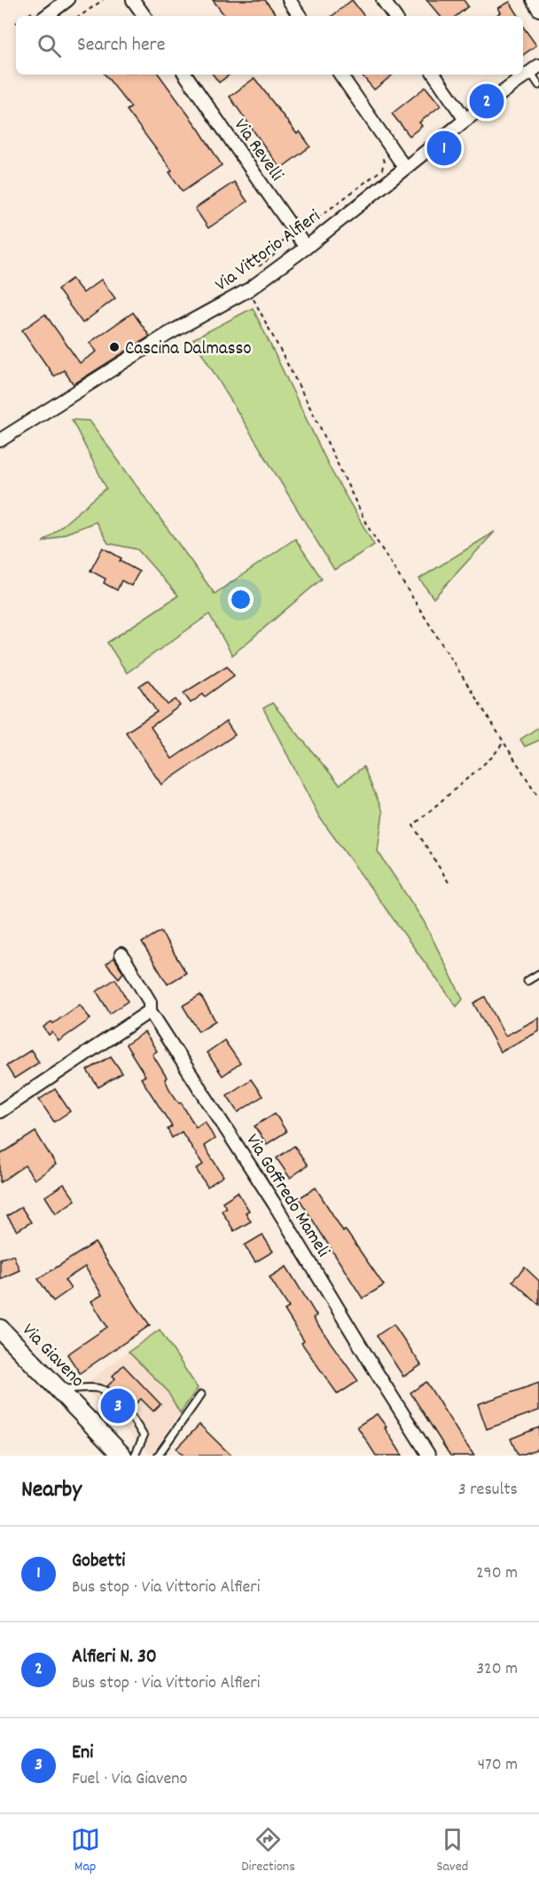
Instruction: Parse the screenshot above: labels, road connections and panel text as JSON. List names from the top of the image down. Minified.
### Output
{"streets":{"main road":["Via Giaveno"],"street":["Via Revelli","Via Vittorio Alfieri","Via Goffredo Mameli"]},"crossings":[["Via Revelli","Via Vittorio Alfieri"]],"places":["Cascina Dalmasso"],"page":{"search":"Search here","pins":["2","1","3"],"heading":["Nearby","3 results"],"list":[{"mark":"1","name":"Gobetti","note":"Bus stop · Via Vittorio Alfieri","value":"290 m"},{"mark":"2","name":"Alfieri N. 30","note":"Bus stop · Via Vittorio Alfieri","value":"320 m"},{"mark":"3","name":"Eni","note":"Fuel · Via Giaveno","value":"470 m"}],"nav":["Map","Directions","Saved"]}}
